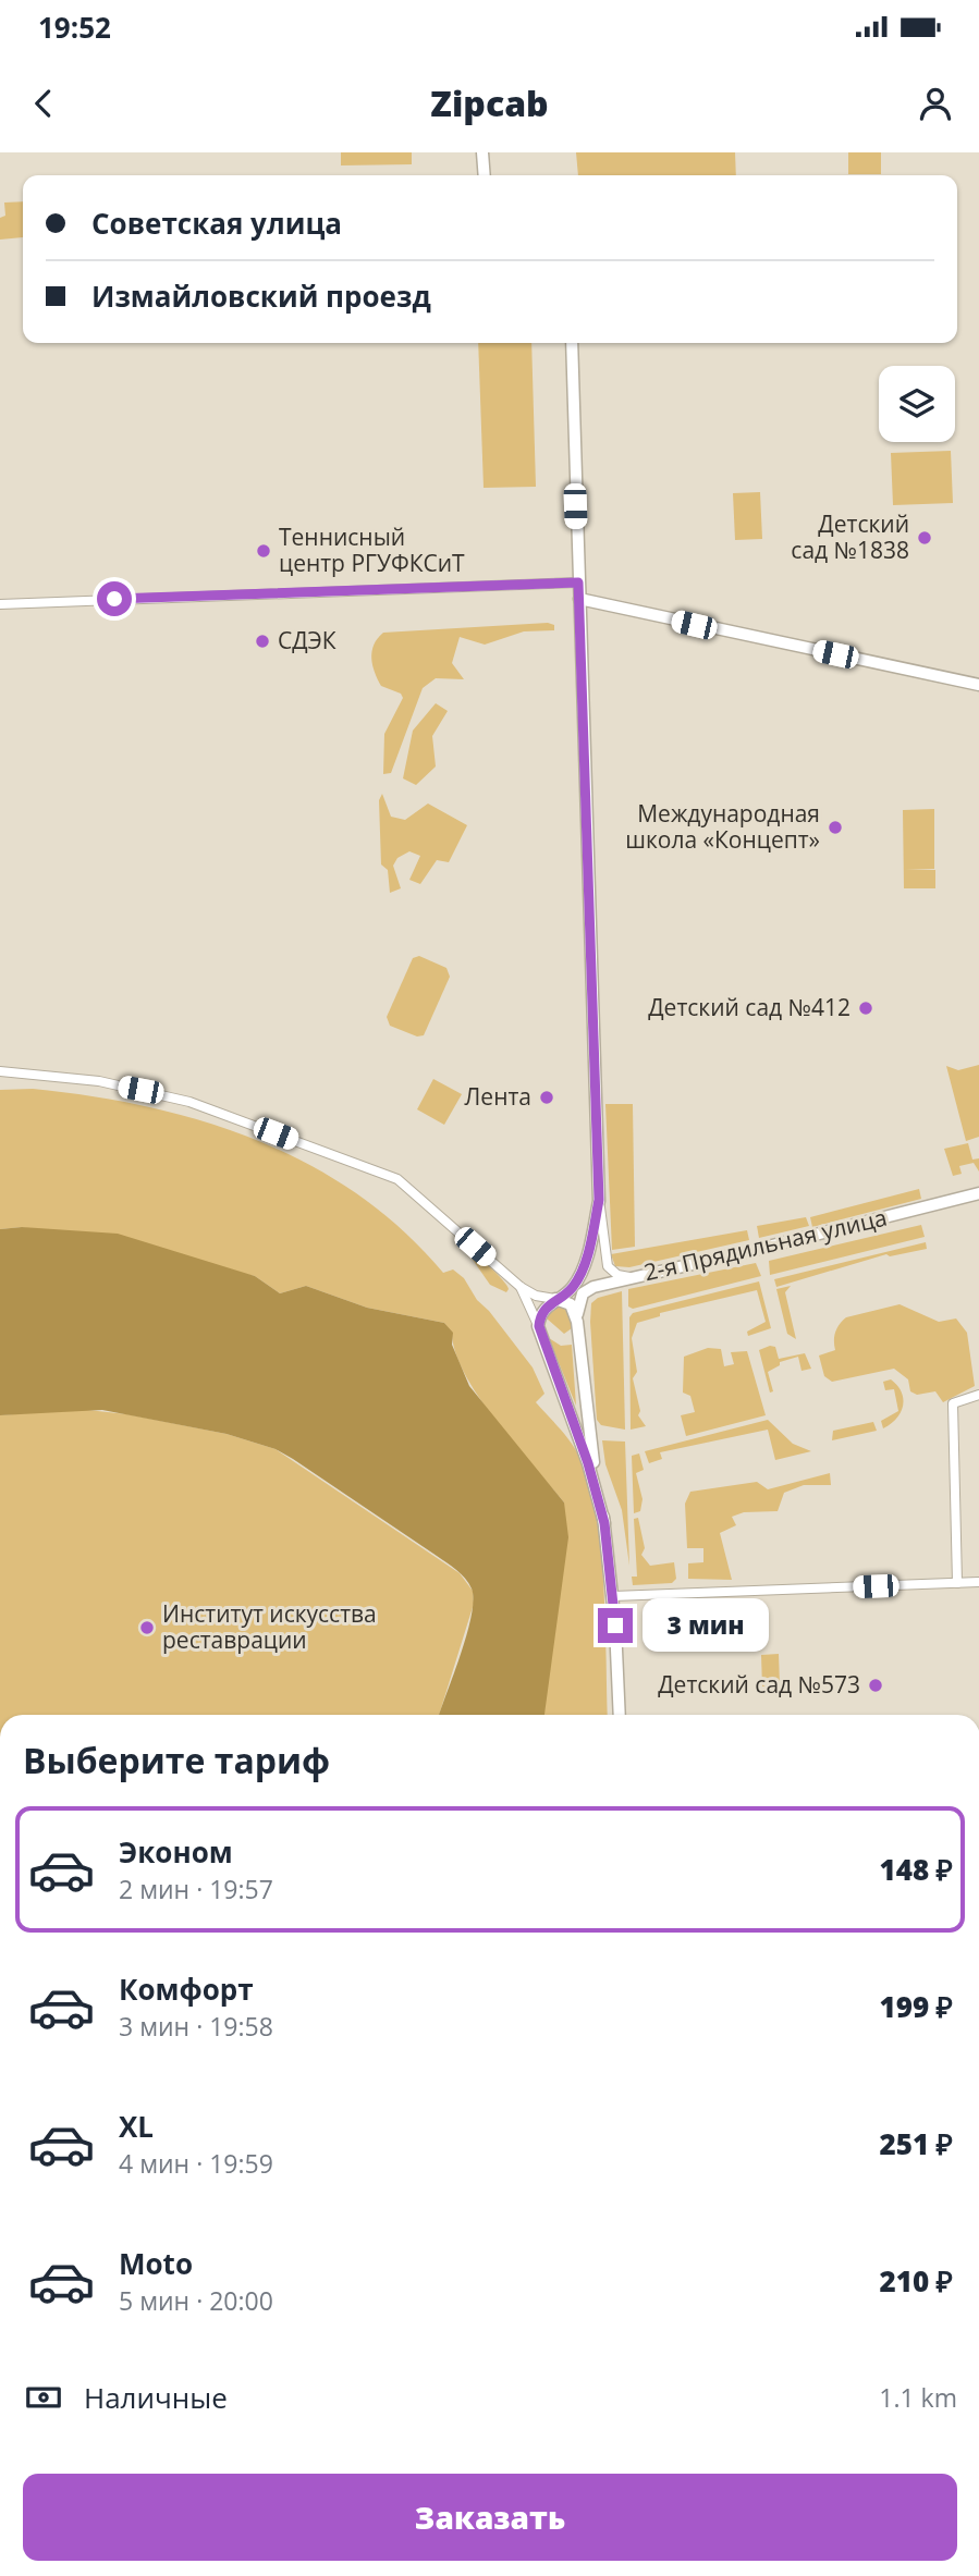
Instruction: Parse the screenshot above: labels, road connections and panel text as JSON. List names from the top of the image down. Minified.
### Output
{"streets":{"street":["2-я Прядильная улица"]},"places":["Детский сад №1838","Теннисный центр РГУФКСиТ","СДЭК","Международная школа «Концепт»","Детский сад №412","Лента","Институт искусства реставрации","Детский сад №573"],"page":{"status":"19:52","header":"Zipcab","banner":["Советская улица","Измайловский проезд"],"bubble":"3 мин","heading":"Выберите тариф","list":[{"name":"Эконом","note":"2 мин · 19:57","value":"148 ₽"},{"name":"Комфорт","note":"3 мин · 19:58","value":"199 ₽"},{"name":"XL","note":"4 мин · 19:59","value":"251 ₽"},{"name":"Moto","note":"5 мин · 20:00","value":"210 ₽"}],"pay":["Наличные","1.1 km"],"buttons":"Заказать"}}
